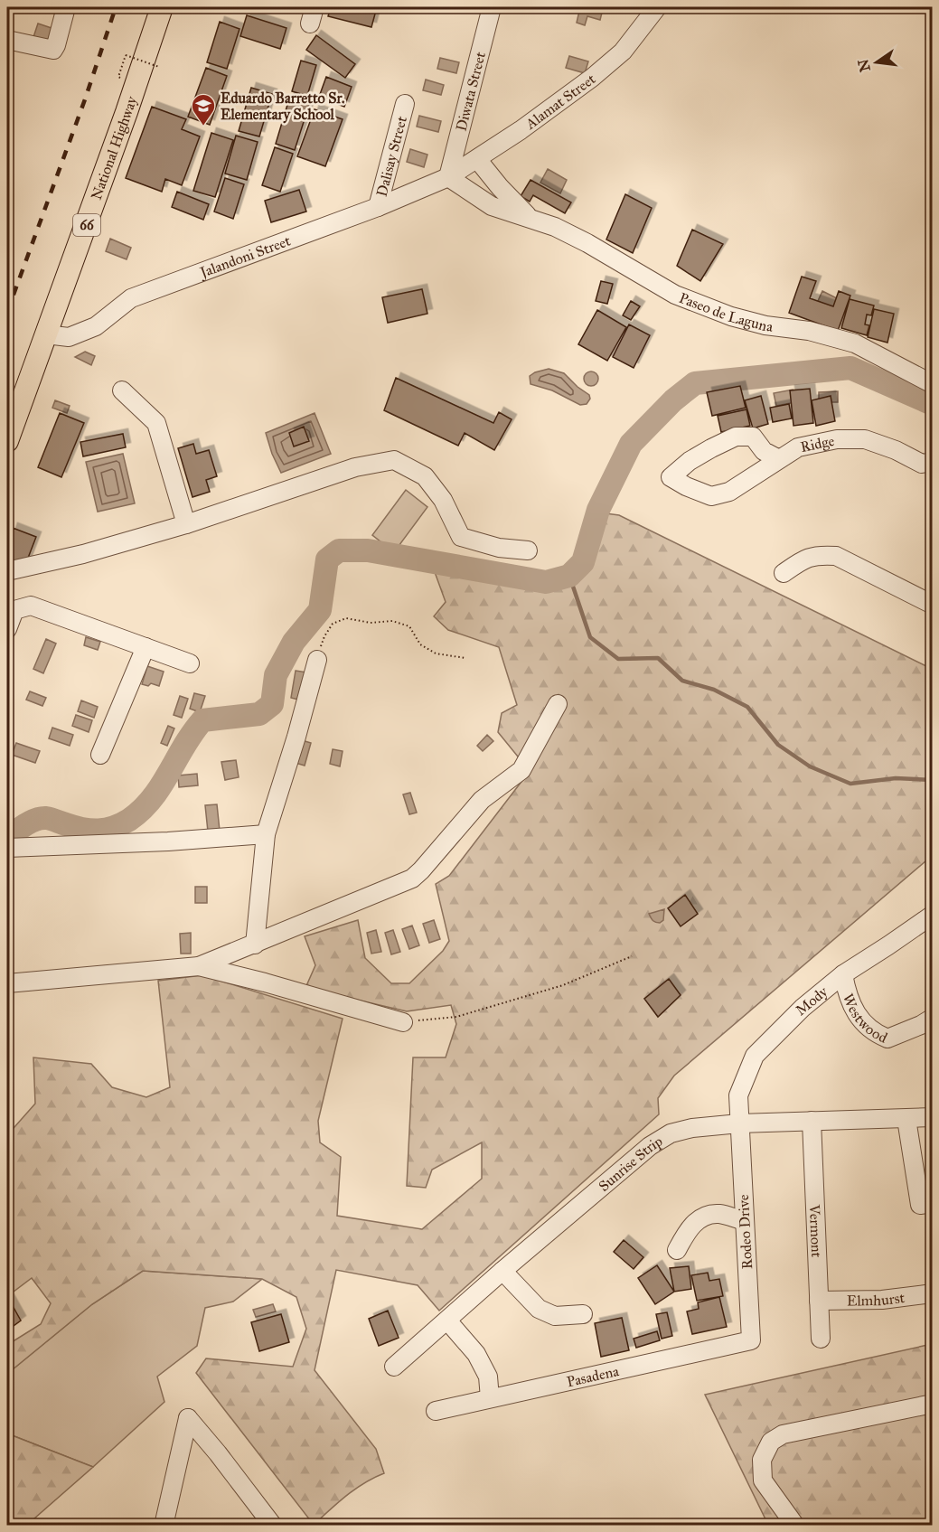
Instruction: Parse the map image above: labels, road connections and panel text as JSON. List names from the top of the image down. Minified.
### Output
{"streets":{"main road":["National Highway","66"],"street":["Diwata Street","Alamat Street","Dalisay Street","Jalandoni Street","Paseo de Laguna","Ridge","Mody","Westwood","Sunrise Strip","Vermont","Rodeo Drive","Elmhurst","Pasadena"]},"crossings":[["Diwata Street","Alamat Street"],["Diwata Street","Jalandoni Street"],["Diwata Street","Paseo de Laguna"],["Alamat Street","Jalandoni Street"],["Alamat Street","Paseo de Laguna"],["National Highway","Jalandoni Street"],["Dalisay Street","Jalandoni Street"],["Jalandoni Street","Paseo de Laguna"],["Mody","Westwood"],["Mody","Sunrise Strip"],["Mody","Rodeo Drive"],["Sunrise Strip","Vermont"],["Sunrise Strip","Rodeo Drive"],["Vermont","Elmhurst"],["Rodeo Drive","Pasadena"]],"places":{"school or university":["Eduardo Barretto Sr. Elementary School"]},"north":"left"}
